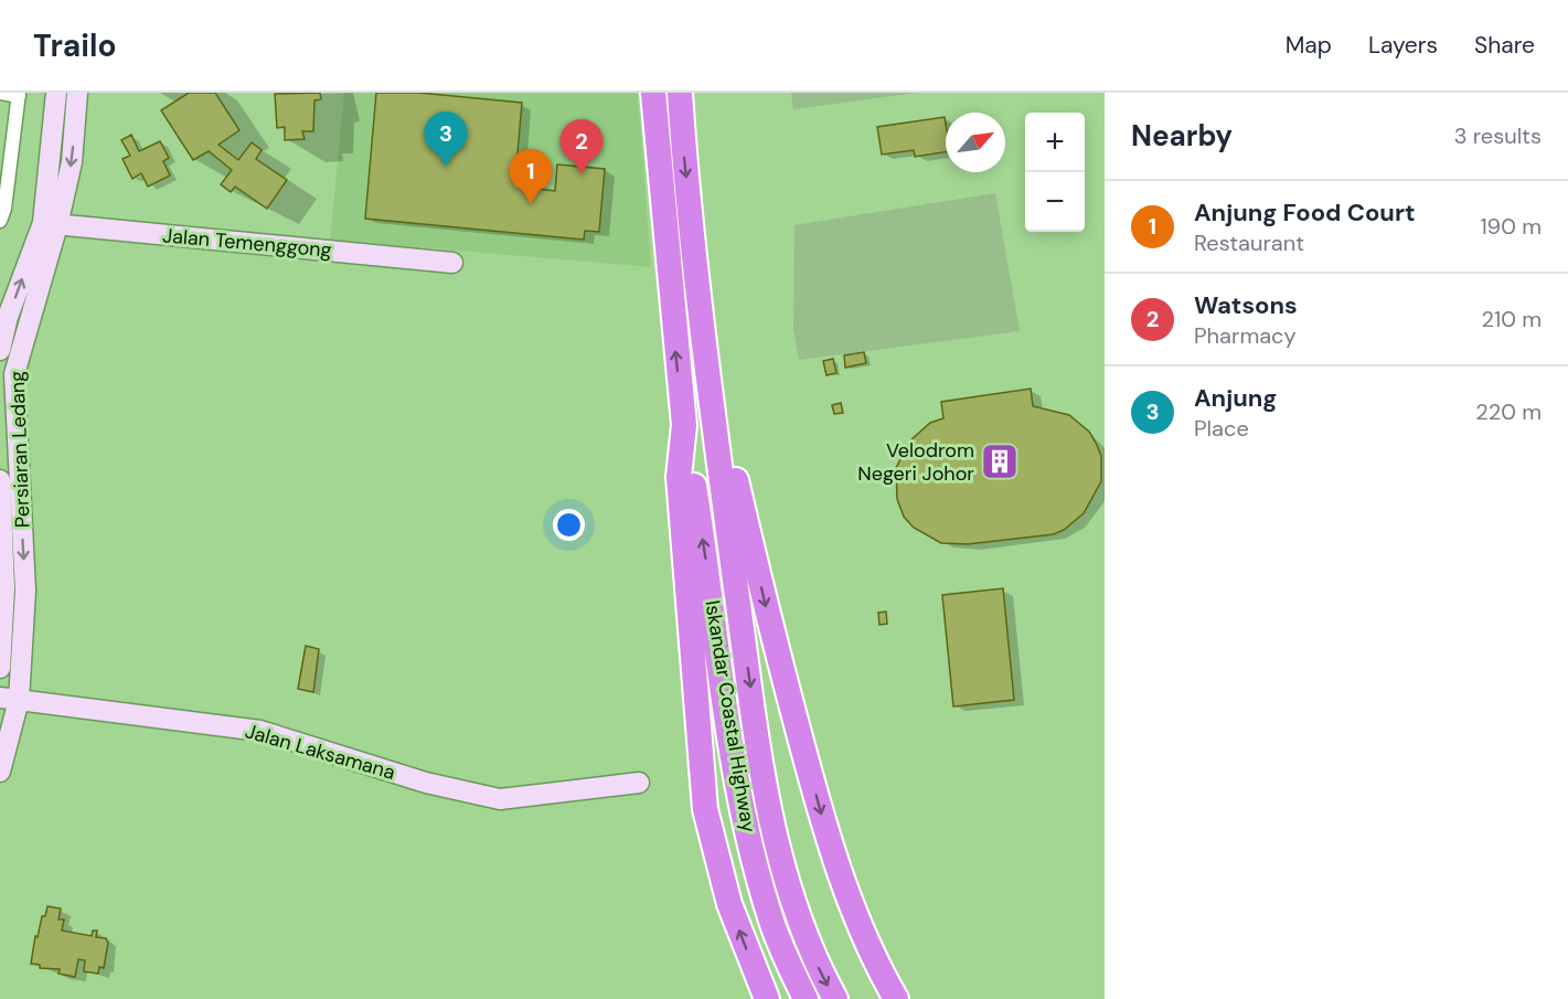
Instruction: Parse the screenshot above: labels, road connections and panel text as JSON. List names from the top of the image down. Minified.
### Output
{"streets":{"highway":["Iskandar Coastal Highway"],"street":["Jalan Temenggong","Persiaran Ledang","Jalan Laksamana"]},"crossings":[["Jalan Temenggong","Persiaran Ledang"],["Persiaran Ledang","Jalan Laksamana"]],"places":{"building":["Velodrom Negeri Johor"]},"north":"top right","page":{"header":"Trailo","nav":["Map","Layers","Share"],"heading":["Nearby","3 results"],"pins":["3","2","1"],"map_buttons":["+","−"],"list":[{"mark":"1","name":"Anjung Food Court","note":"Restaurant","value":"190 m"},{"mark":"2","name":"Watsons","note":"Pharmacy","value":"210 m"},{"mark":"3","name":"Anjung","note":"Place","value":"220 m"}]}}
